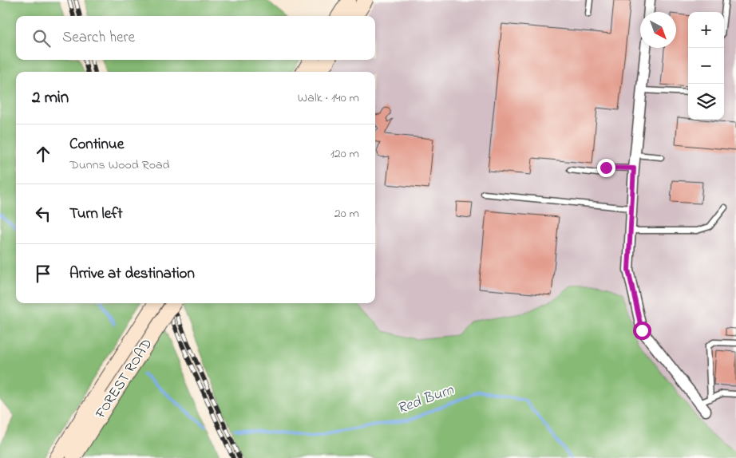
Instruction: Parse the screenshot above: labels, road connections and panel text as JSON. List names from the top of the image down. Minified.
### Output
{"streets":{"street":["FOREST ROAD"]},"water":["Red Burn"],"north":"bottom right","page":{"map_buttons":["+","−"],"search":"Search here","heading":["2 min","Walk · 140 m"],"list":[["Continue","Dunns Wood Road","120 m"],["Turn left","20 m"],"Arrive at destination"]}}
